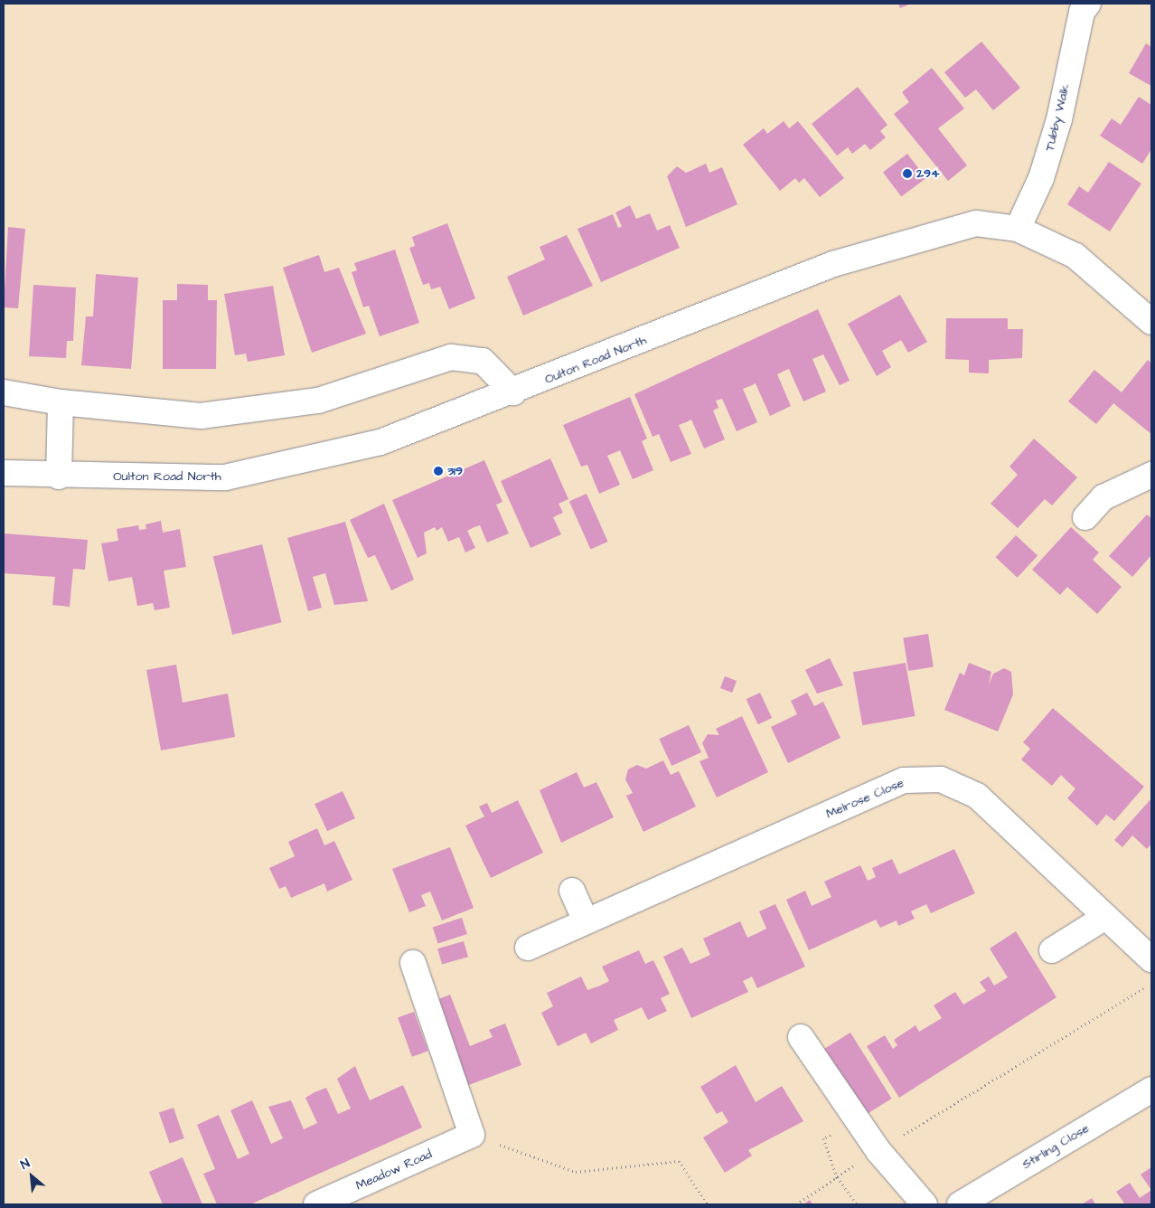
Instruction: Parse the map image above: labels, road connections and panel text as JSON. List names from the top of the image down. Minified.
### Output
{"streets":{"street":["Tubby Walk","Oulton Road North","Melrose Close","Stirling Close","Meadow Road"]},"crossings":[["Tubby Walk","Oulton Road North"]],"places":["294","319"],"north":"top left"}
